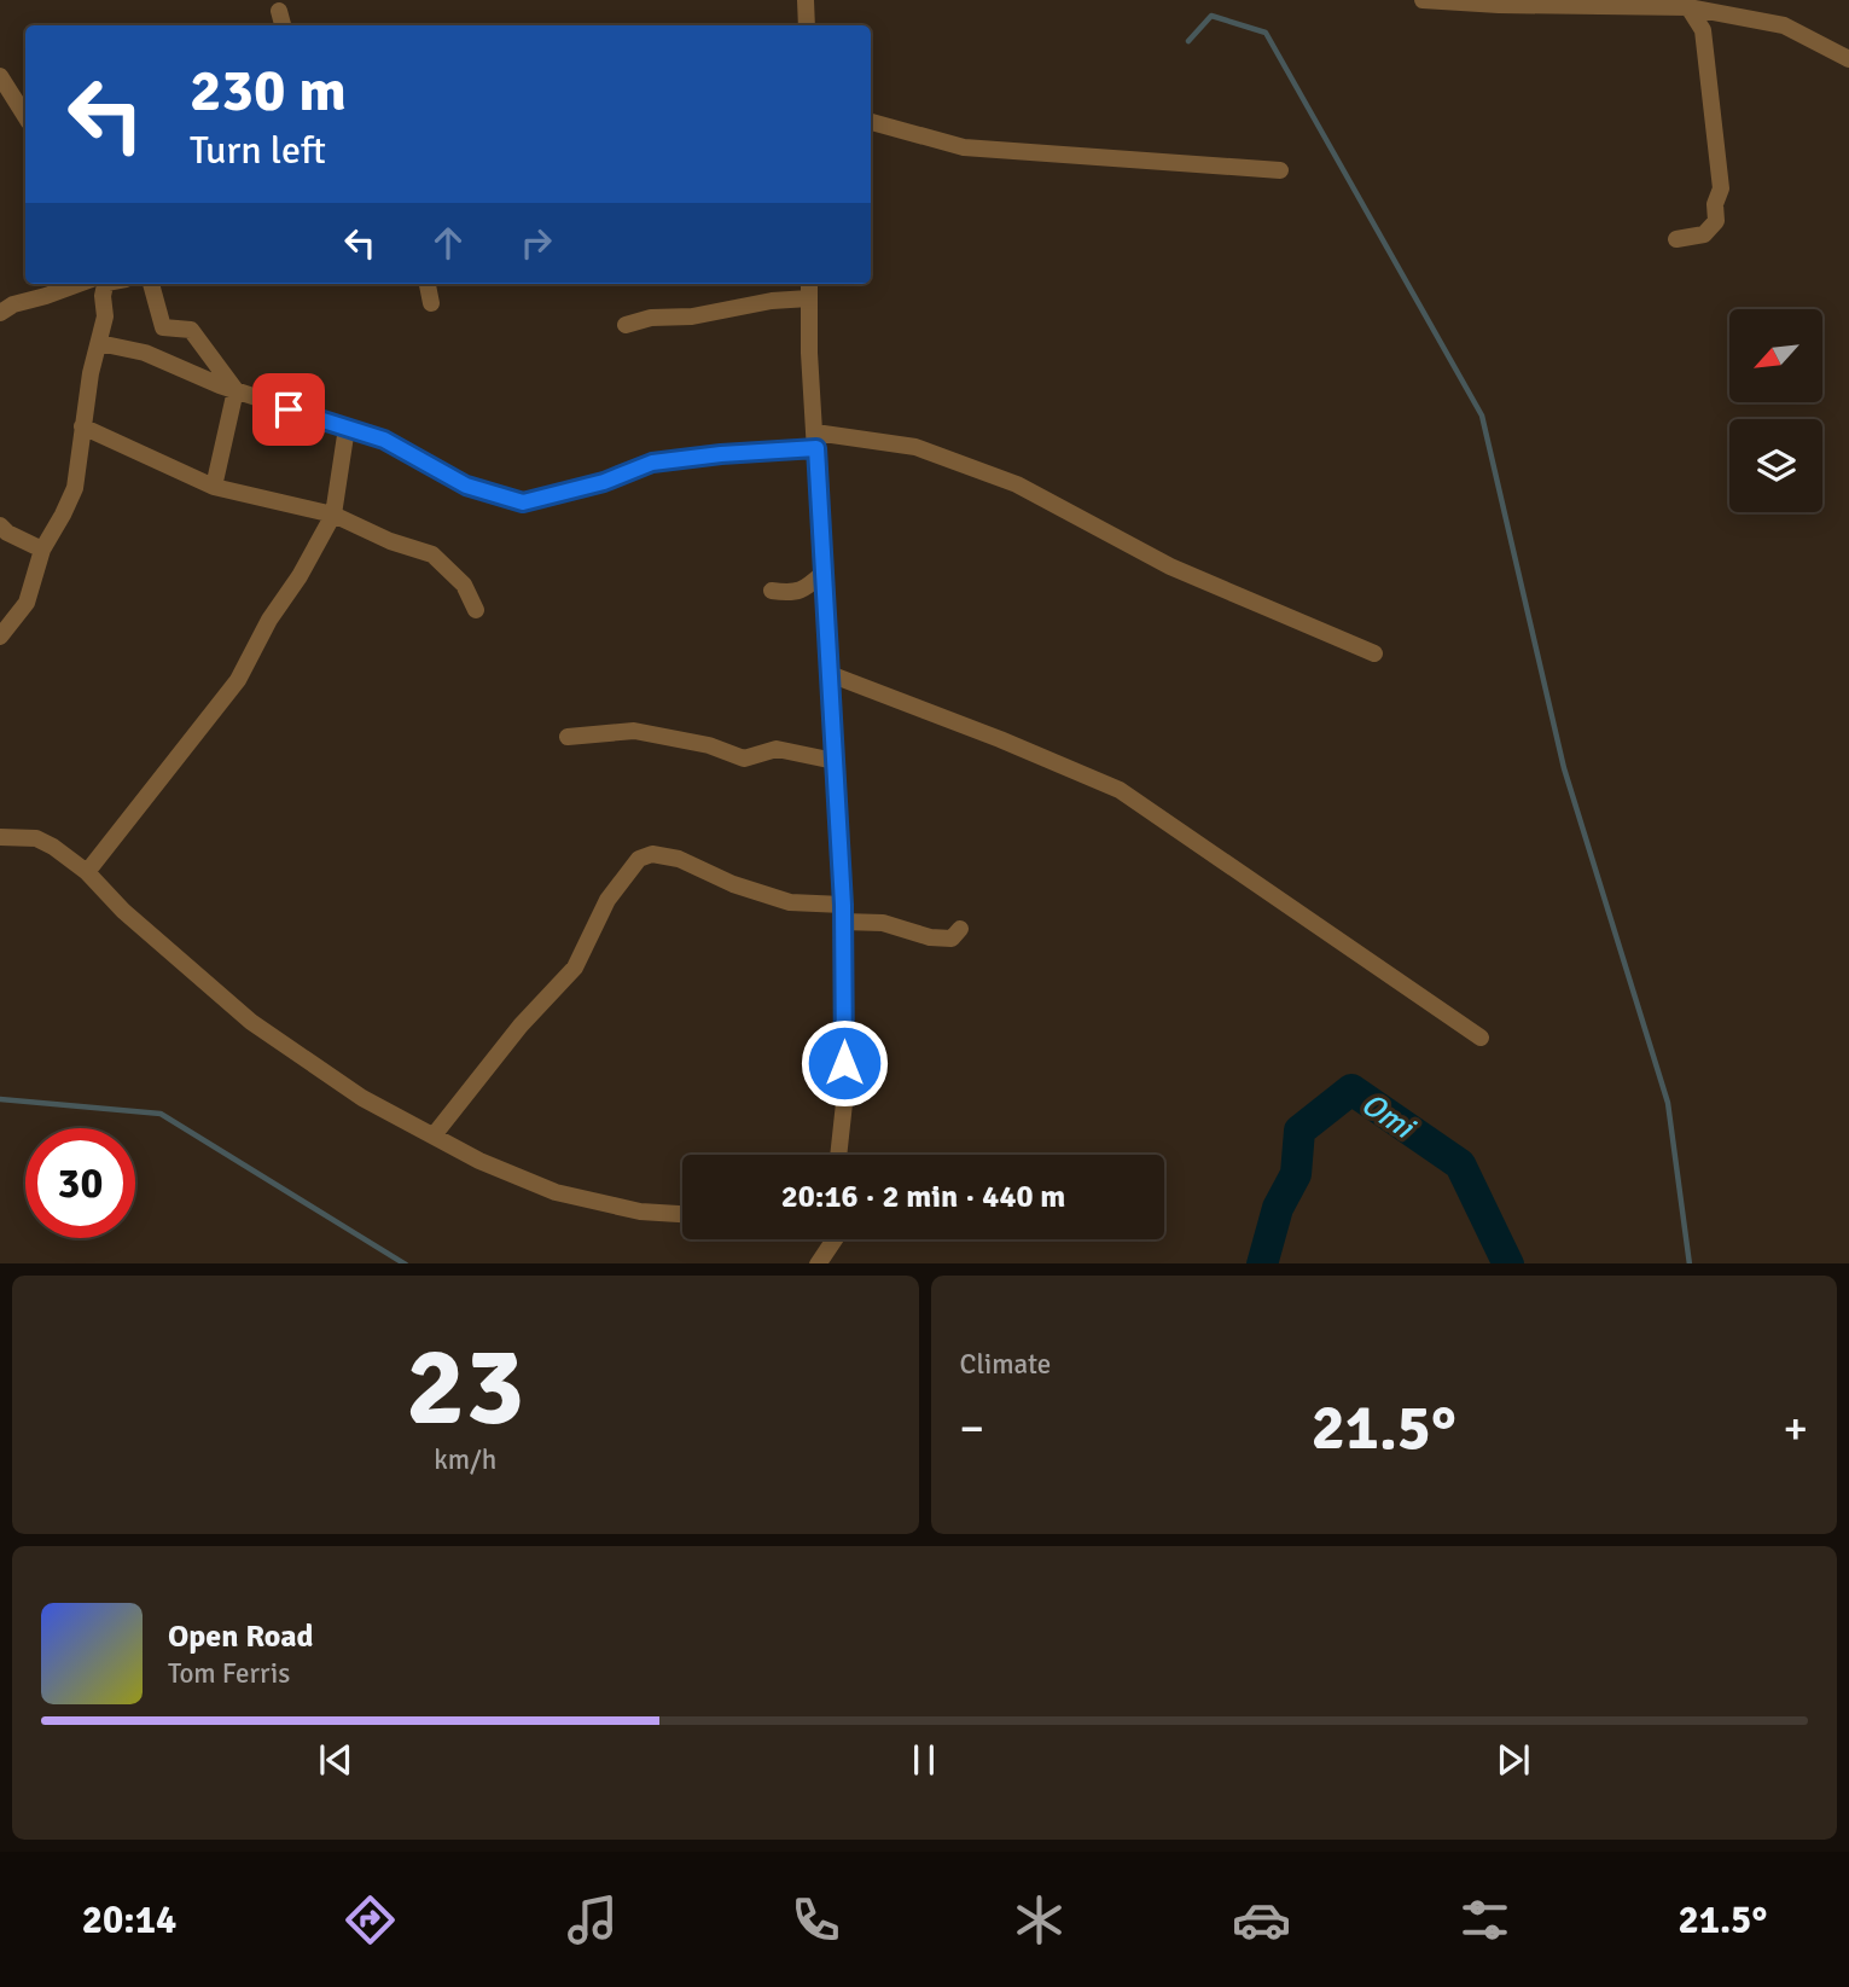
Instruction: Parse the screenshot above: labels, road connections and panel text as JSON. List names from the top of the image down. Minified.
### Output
{"water":["Omi"],"north":"bottom left","page":{"turn":["230 m","Turn left"],"limit":"30","trip":"20:16 · 2 min · 440 m","tile":[["23","km/h"],"Climate"],"heat":["−","21.5°","+"],"song":["Open Road","Tom Ferris"],"tabs":["20:14","21.5°"]}}
